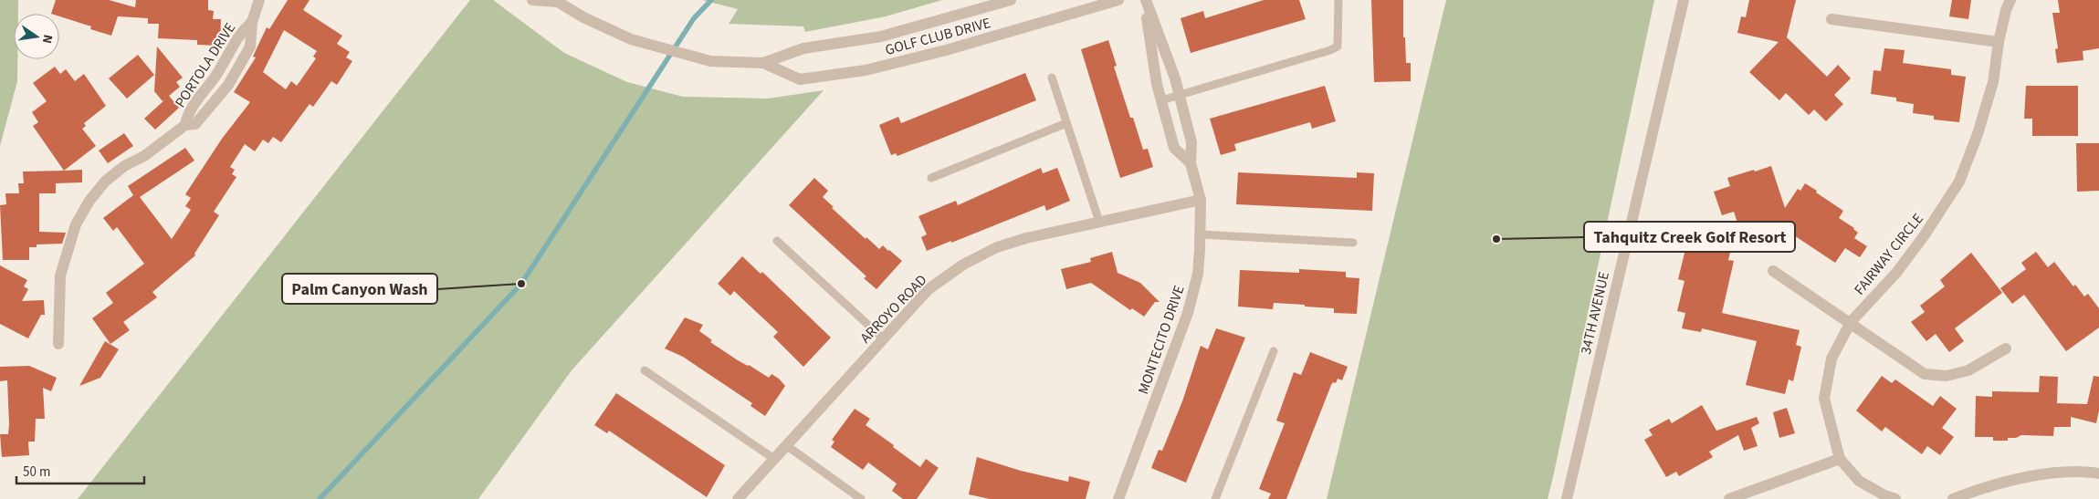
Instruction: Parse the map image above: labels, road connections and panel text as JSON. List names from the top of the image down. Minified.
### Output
{"streets":{"street":["GOLF CLUB DRIVE","PORTOLA DRIVE","FAIRWAY CIRCLE","ARROYO ROAD","34TH AVENUE","MONTECITO DRIVE"]},"crossings":[["ARROYO ROAD","MONTECITO DRIVE"]],"places":["Tahquitz Creek Golf Resort","Palm Canyon Wash"],"scale_bar":"50 m","north":"right"}
